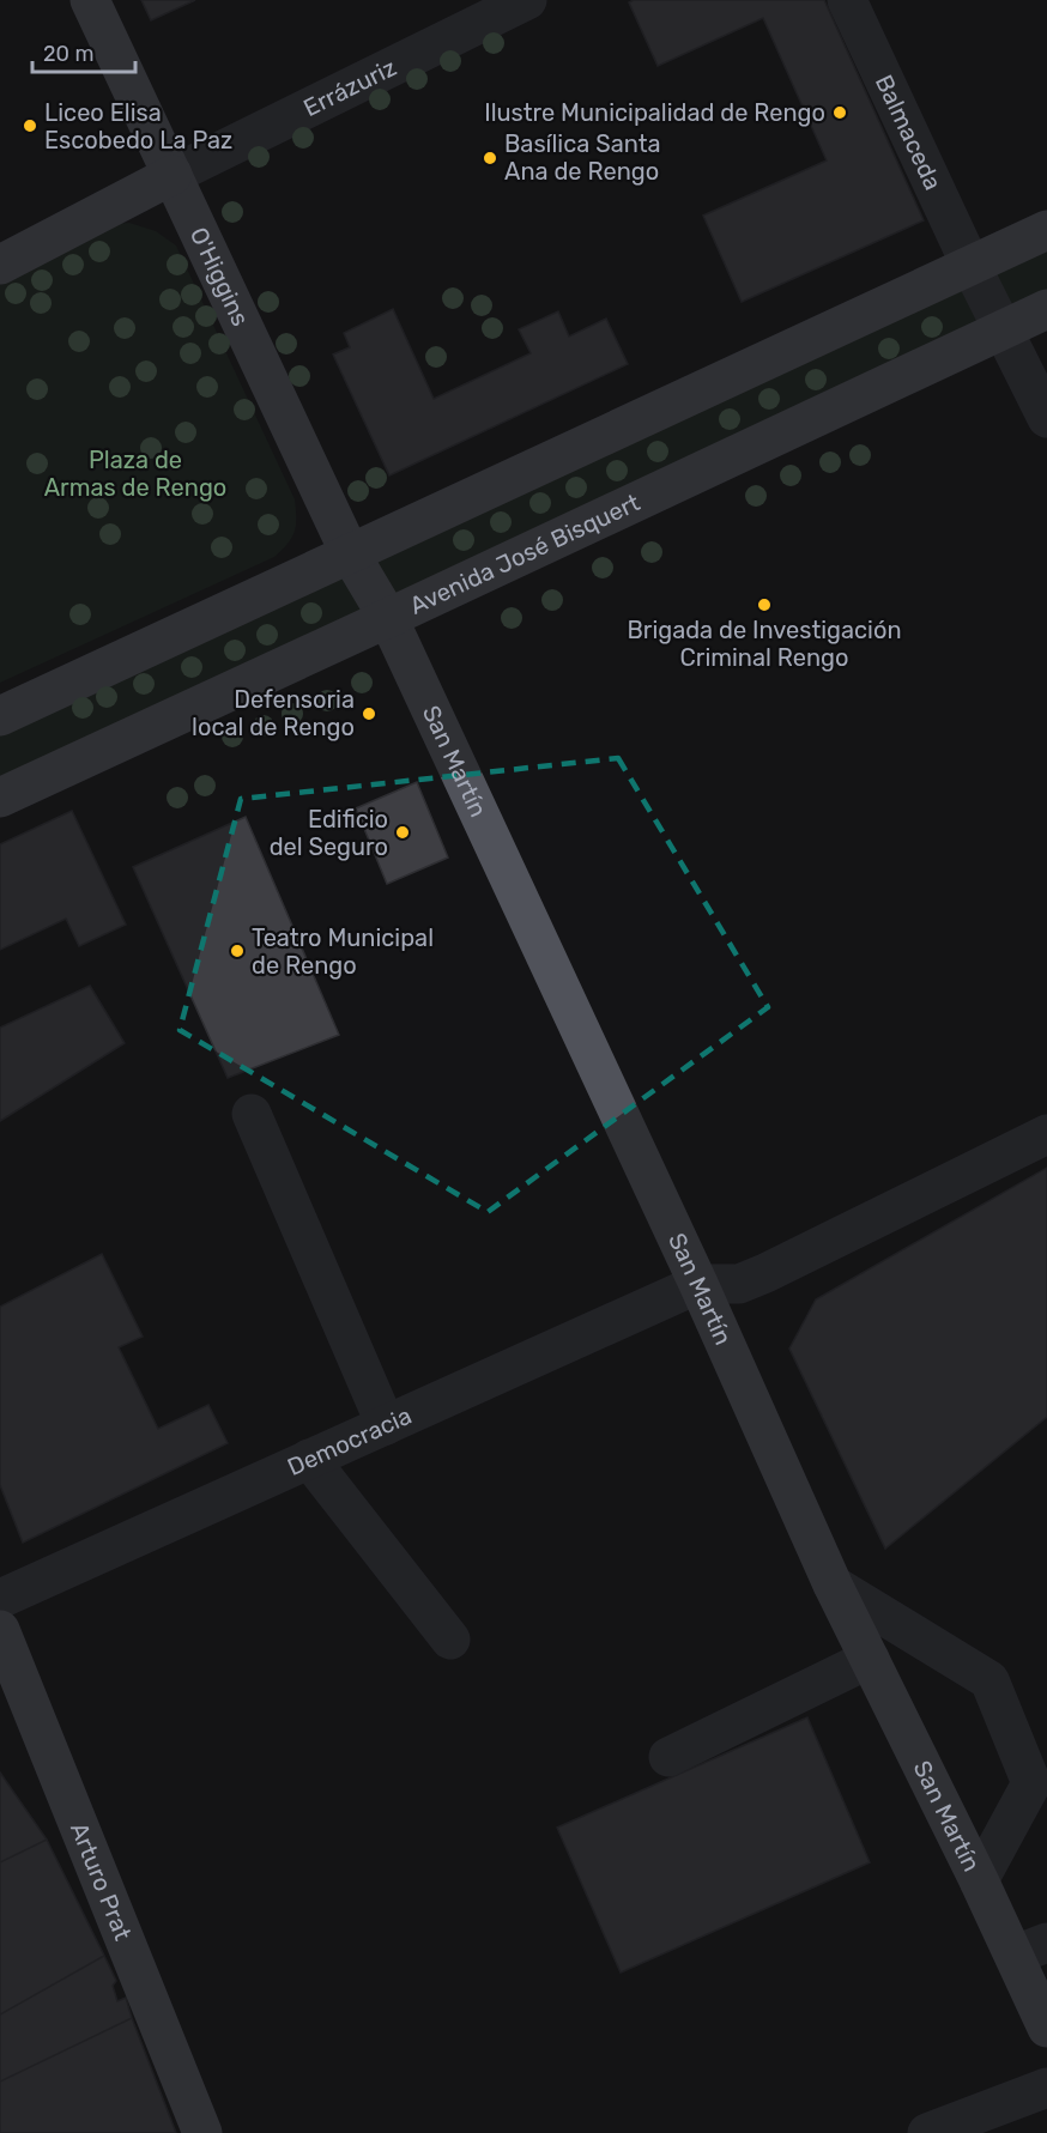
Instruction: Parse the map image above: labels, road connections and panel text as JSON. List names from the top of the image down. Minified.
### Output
{"streets":{"main road":["O'Higgins","Avenida José Bisquert","San Martín","Arturo Prat"],"street":["Errázuriz","Balmaceda","Democracia"]},"crossings":[["Errázuriz","O'Higgins"],["Balmaceda","Avenida José Bisquert"],["O'Higgins","San Martín"],["Avenida José Bisquert","San Martín"],["San Martín","Democracia"]],"parks":["Plaza de Armas de Rengo"],"places":["Ilustre Municipalidad de Rengo","Liceo Elisa Escobedo La Paz","Basílica Santa Ana de Rengo","Brigada de Investigación Criminal Rengo","Defensoria local de Rengo","Edificio del Seguro","Teatro Municipal de Rengo"],"scale_bar":"20 m"}
